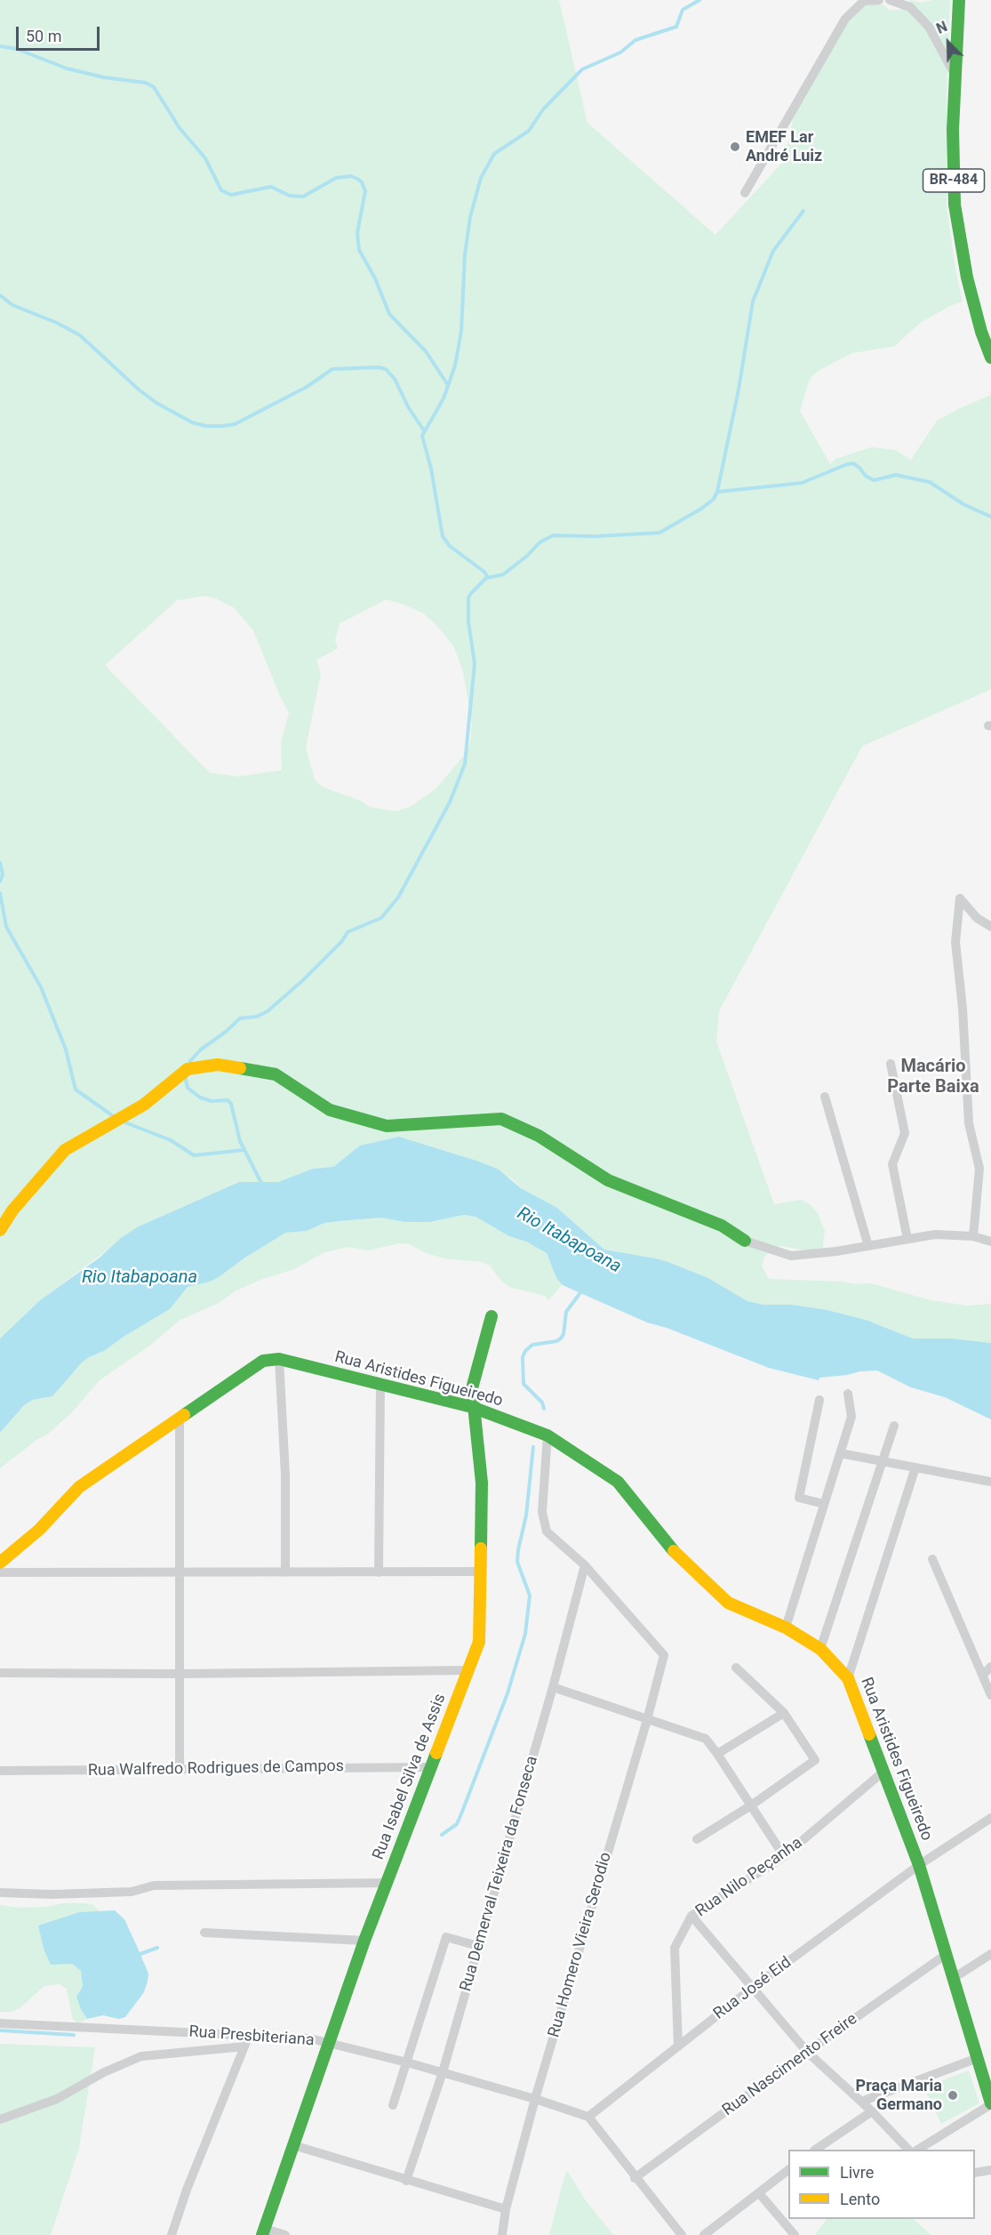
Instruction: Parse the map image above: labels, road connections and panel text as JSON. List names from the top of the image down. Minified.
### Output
{"streets":{"street":["BR-484","Rua Aristides Figueiredo","Rua Walfredo Rodrigues de Campos","Rua Isabel Silva de Assis","Rua Demerval Teixeira da Fonseca","Rua Nilo Peçanha","Rua Homero Vieira Serodio","Rua José Eid","Rua Presbiteriana","Rua Nascimento Freire"]},"crossings":[["Rua Aristides Figueiredo","Rua Isabel Silva de Assis"],["Rua Aristides Figueiredo","Rua Nilo Peçanha"],["Rua Aristides Figueiredo","Rua José Eid"],["Rua Aristides Figueiredo","Rua Nascimento Freire"],["Rua Walfredo Rodrigues de Campos","Rua Isabel Silva de Assis"],["Rua Isabel Silva de Assis","Rua Presbiteriana"],["Rua Demerval Teixeira da Fonseca","Rua Homero Vieira Serodio"],["Rua Demerval Teixeira da Fonseca","Rua Presbiteriana"],["Rua Nilo Peçanha","Rua José Eid"],["Rua Homero Vieira Serodio","Rua Presbiteriana"],["Rua José Eid","Rua Presbiteriana"]],"districts":["Macário Parte Baixa"],"water":["Rio Itabapoana"],"places":["EMEF Lar André Luiz","Praça Maria Germano"],"legend":["Livre","Lento"],"scale_bar":"50 m","north":"top left"}
